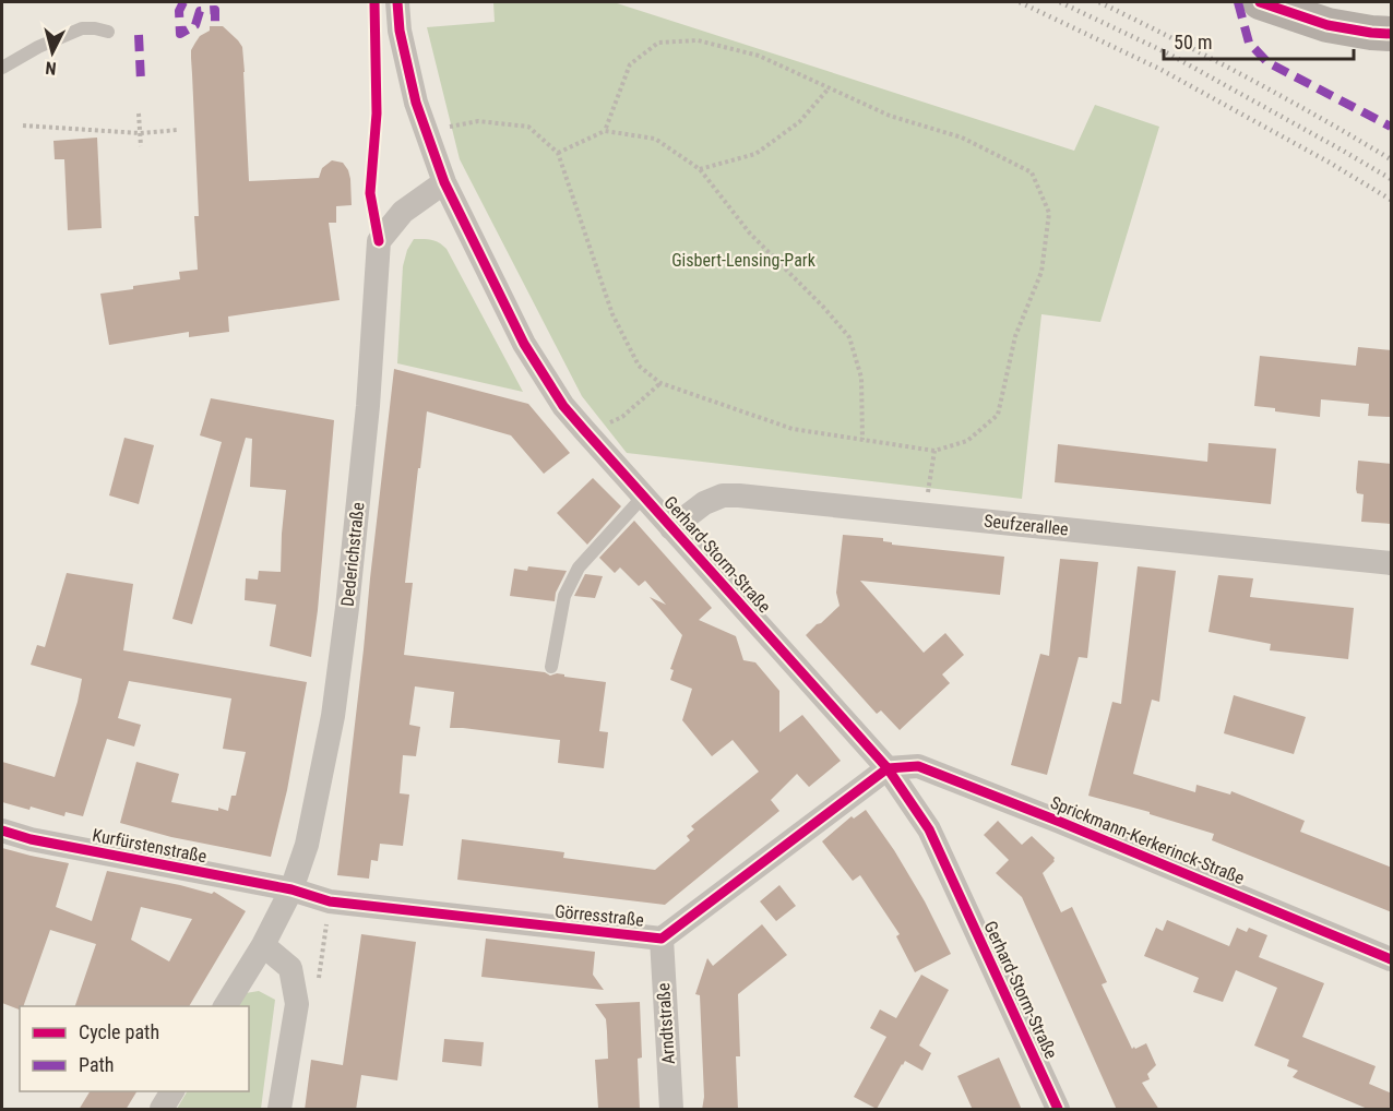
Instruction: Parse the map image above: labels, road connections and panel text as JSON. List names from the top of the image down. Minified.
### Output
{"streets":{"street":["Seufzerallee","Dederichstraße","Gerhard-Storm-Straße","Sprickmann-Kerkerinck-Straße","Kurfürstenstraße","Görresstraße","Arndtstraße"]},"crossings":[["Seufzerallee","Gerhard-Storm-Straße"],["Dederichstraße","Gerhard-Storm-Straße"],["Dederichstraße","Kurfürstenstraße"],["Dederichstraße","Görresstraße"],["Gerhard-Storm-Straße","Sprickmann-Kerkerinck-Straße"],["Gerhard-Storm-Straße","Görresstraße"],["Sprickmann-Kerkerinck-Straße","Görresstraße"],["Kurfürstenstraße","Görresstraße"],["Görresstraße","Arndtstraße"]],"parks":["Gisbert-Lensing-Park"],"legend":["Cycle path","Path"],"scale_bar":"50 m","north":"bottom"}
